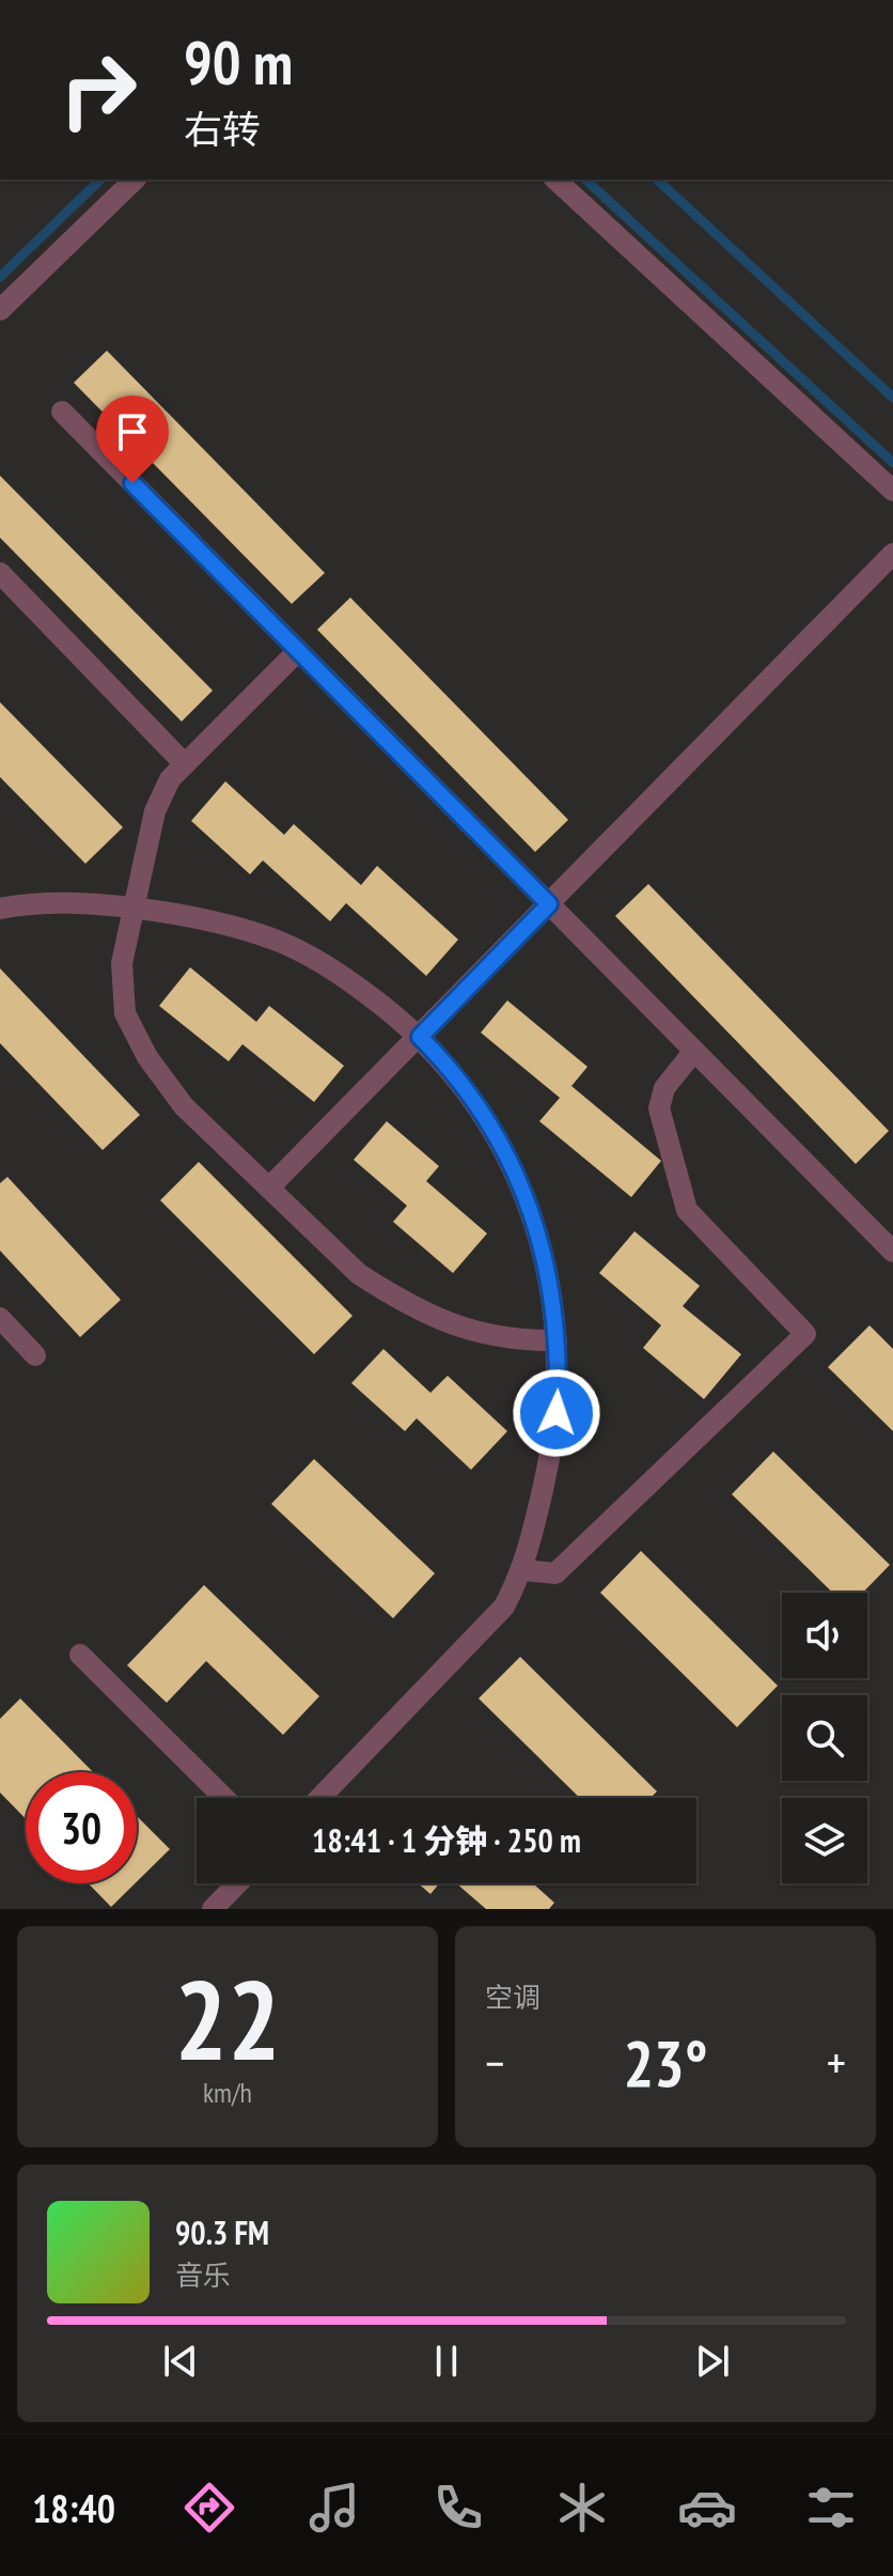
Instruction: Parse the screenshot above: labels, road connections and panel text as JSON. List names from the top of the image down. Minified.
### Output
{"page":{"turn":["90 m","右转"],"limit":"30","trip":"18:41 · 1 分钟 · 250 m","tile":[["22","km/h"],"空调"],"heat":["−","23°","+"],"song":["90.3 FM","音乐"],"tabs":"18:40"}}
